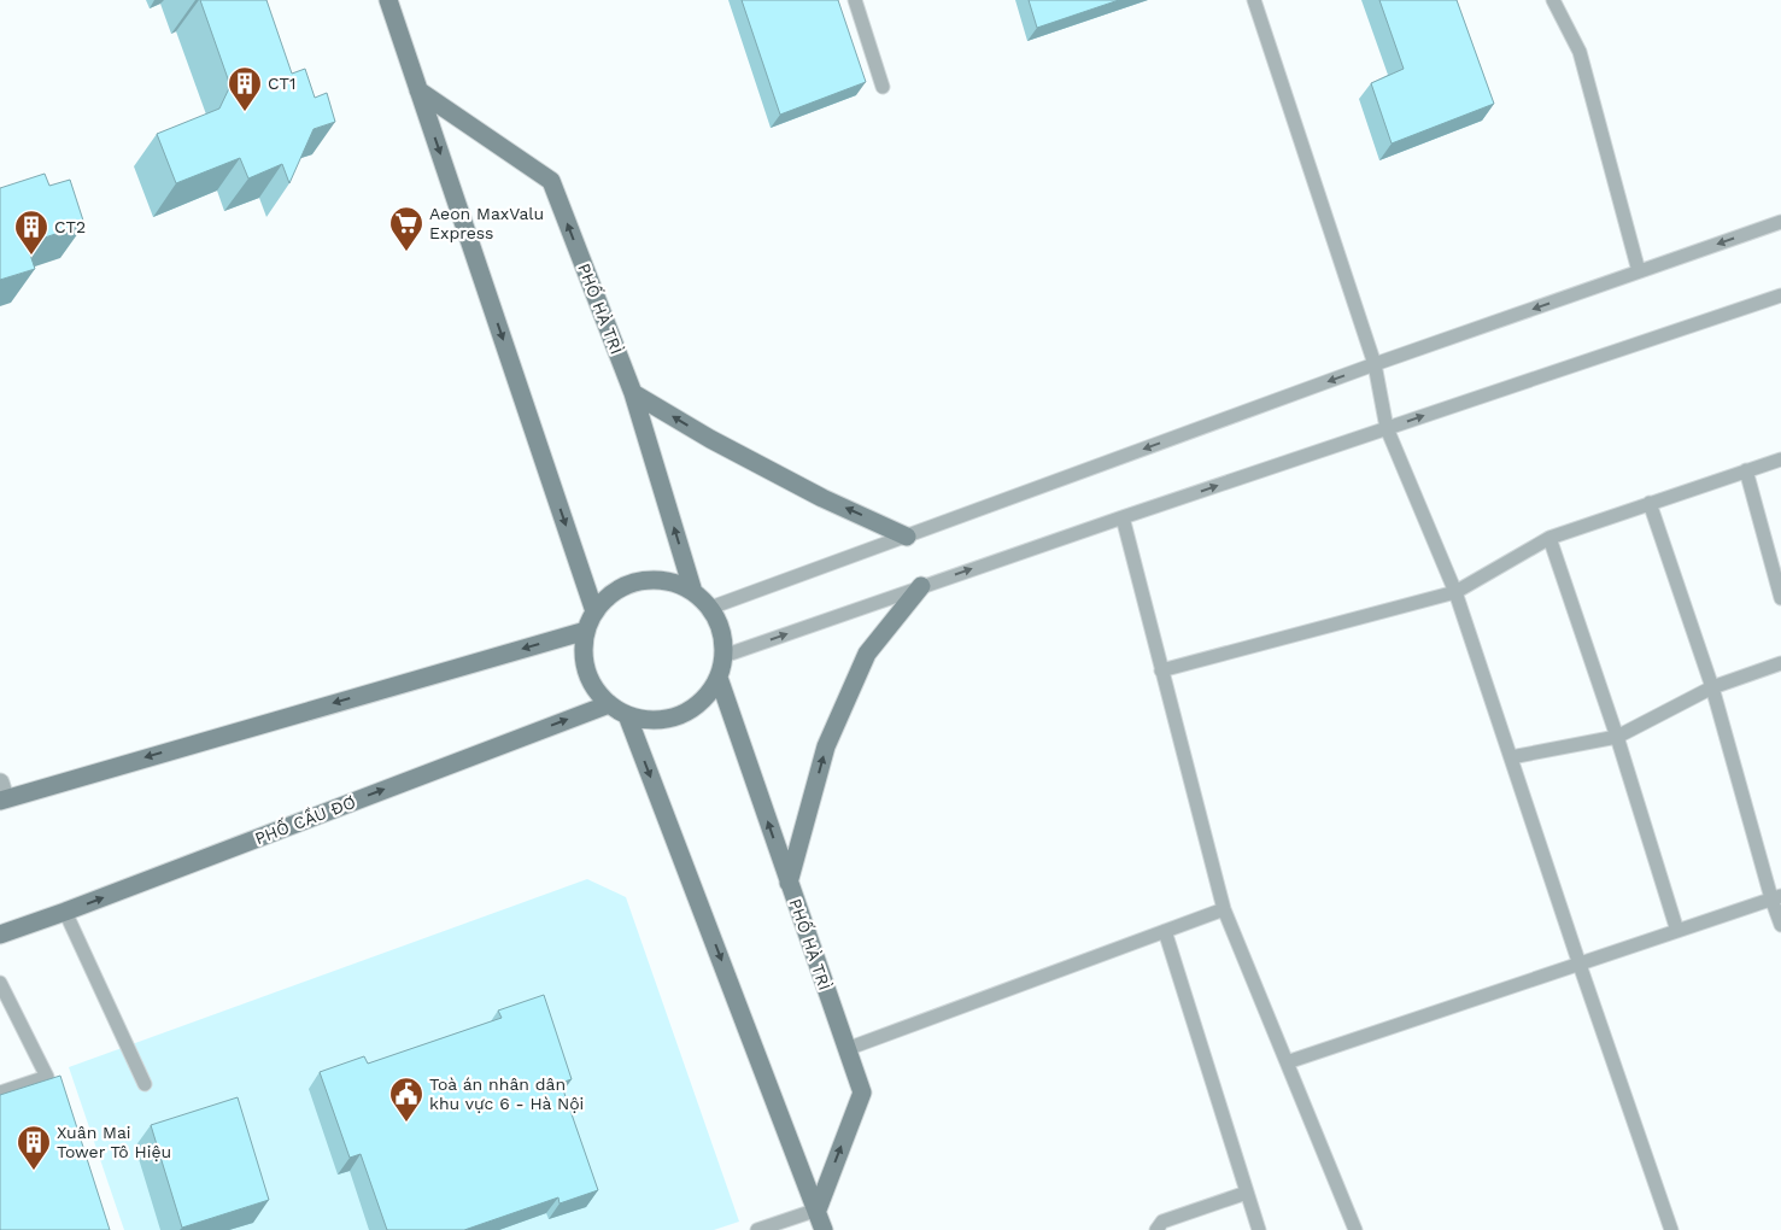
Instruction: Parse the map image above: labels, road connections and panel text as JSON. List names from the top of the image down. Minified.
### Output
{"streets":{"street":["PHỐ HÀ TRÌ","PHỐ CẦU ĐƠ"]},"crossings":[["PHỐ HÀ TRÌ","PHỐ CẦU ĐƠ"]],"places":{"building":["CT1","CT2","Xuân Mai Tower Tô Hiệu"],"supermarket":["Aeon MaxValu Express"],"public building":["Toà án nhân dân khu vực 6 - Hà Nội"]}}
